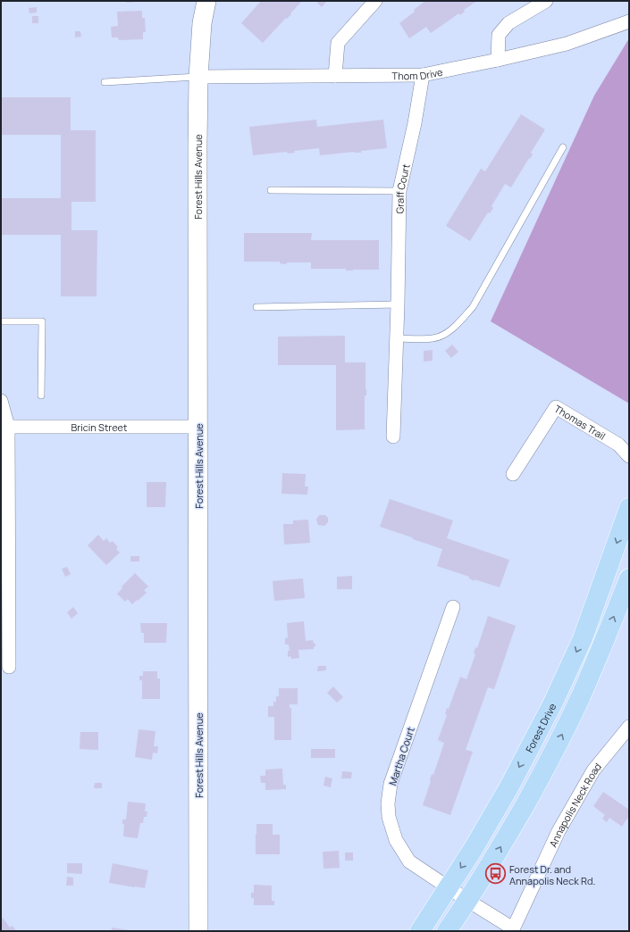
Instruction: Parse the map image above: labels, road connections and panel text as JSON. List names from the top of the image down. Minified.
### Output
{"streets":{"main road":["Forest Drive"],"street":["Thom Drive","Forest Hills Avenue","Graff Court","Thomas Trail","Bricin Street","Martha Court","Annapolis Neck Road"]},"crossings":[["Thom Drive","Forest Hills Avenue"],["Thom Drive","Graff Court"],["Forest Hills Avenue","Bricin Street"],["Forest Drive","Martha Court"],["Forest Drive","Annapolis Neck Road"],["Martha Court","Annapolis Neck Road"]],"places":{"bus stop":["Forest Dr. and Annapolis Neck Rd."]}}
